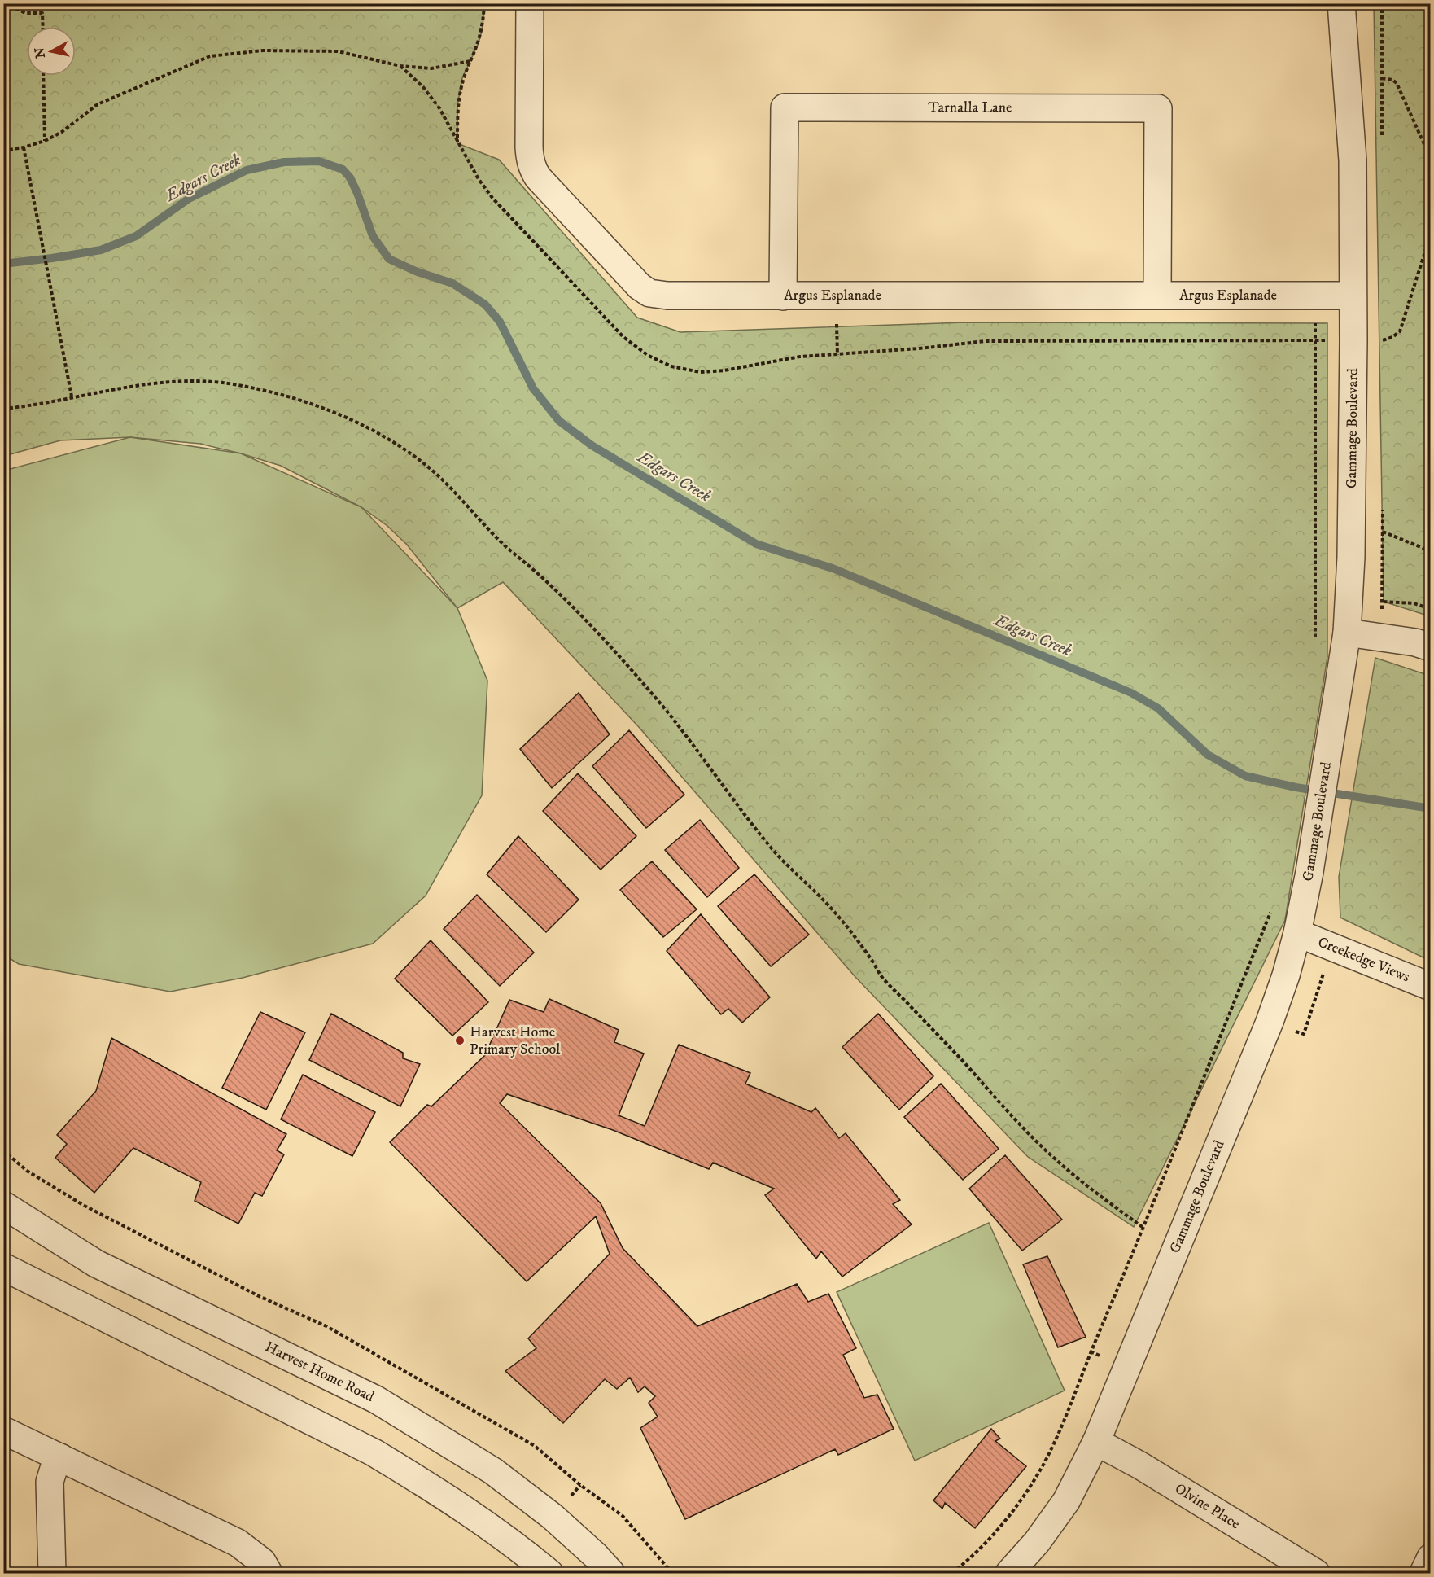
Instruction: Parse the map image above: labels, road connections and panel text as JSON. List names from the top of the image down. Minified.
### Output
{"streets":{"street":["Tarnalla Lane","Argus Esplanade","Gammage Boulevard","Creekedge Views","Harvest Home Road","Olvine Place"]},"crossings":[["Tarnalla Lane","Argus Esplanade"],["Argus Esplanade","Gammage Boulevard"],["Gammage Boulevard","Creekedge Views"],["Gammage Boulevard","Olvine Place"]],"water":["Edgars Creek"],"places":["Harvest Home Primary School"],"north":"left"}
